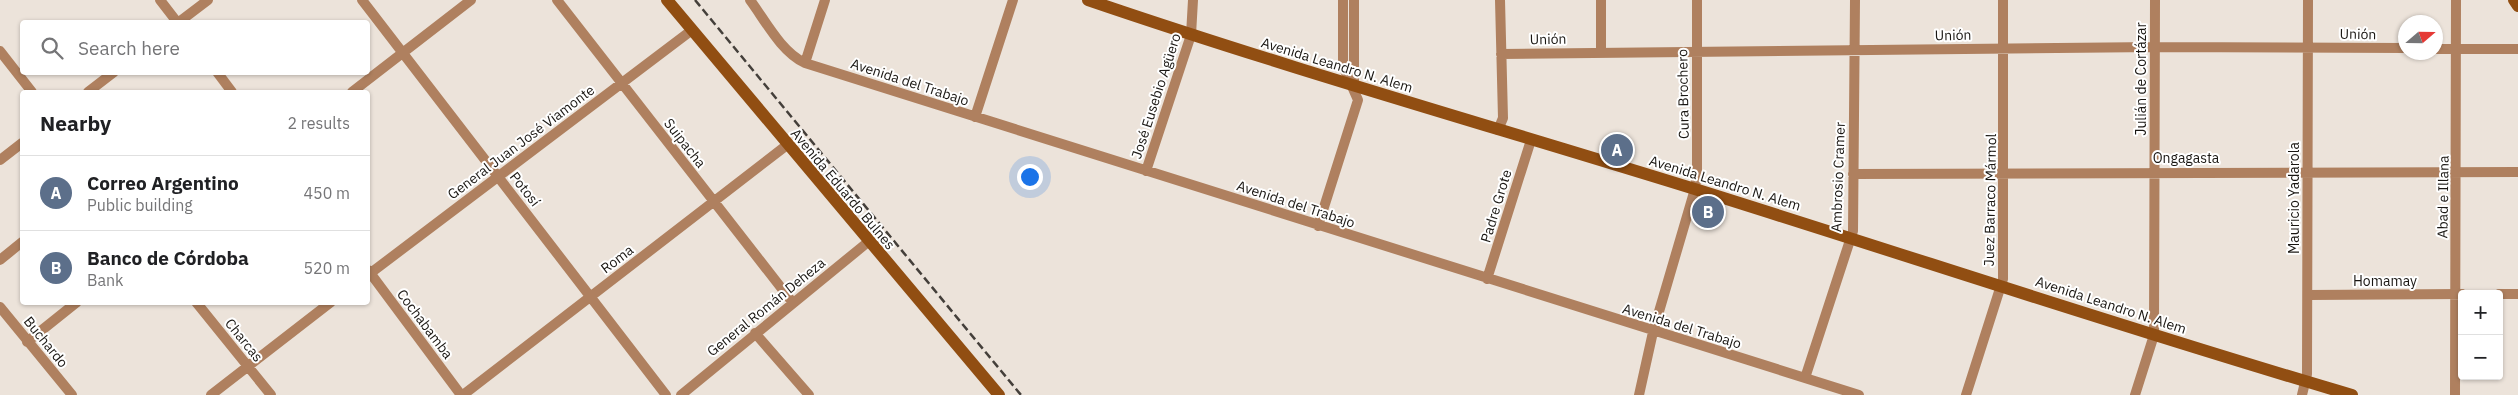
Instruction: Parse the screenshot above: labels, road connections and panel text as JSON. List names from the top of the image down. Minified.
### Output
{"streets":{"main road":["Avenida Leandro N. Alem","Avenida Eduardo Bulnes"],"street":["Unión","Julián de Cortázar","Avenida del Trabajo","Cura Brochero","José Eusebio Agüero","General Juan José Viamonte","Suipacha","Ongagasta","Ambrosio Cramer","Potosí","Abad e Illana","Mauricio Yadarola","Juez Barraco Mármol","Padre Grote","Roma","Homamay","General Román Deheza","Cochabamba","Charcas","Buchardo"]},"crossings":[["Unión","Julián de Cortázar"],["Unión","Cura Brochero"],["Unión","Ambrosio Cramer"],["Unión","Mauricio Yadarola"],["Unión","Juez Barraco Mármol"],["Avenida Leandro N. Alem","Julián de Cortázar"],["Avenida Leandro N. Alem","Cura Brochero"],["Avenida Leandro N. Alem","José Eusebio Agüero"],["Avenida Leandro N. Alem","Ambrosio Cramer"],["Avenida Leandro N. Alem","Mauricio Yadarola"],["Avenida Leandro N. Alem","Juez Barraco Mármol"],["Avenida Leandro N. Alem","Padre Grote"],["Julián de Cortázar","Ongagasta"],["Avenida del Trabajo","Cura Brochero"],["Avenida del Trabajo","José Eusebio Agüero"],["Avenida del Trabajo","Ambrosio Cramer"],["Avenida del Trabajo","Padre Grote"],["General Juan José Viamonte","Suipacha"],["General Juan José Viamonte","Potosí"],["General Juan José Viamonte","Avenida Eduardo Bulnes"],["Suipacha","Roma"],["Suipacha","General Román Deheza"],["Ongagasta","Ambrosio Cramer"],["Ongagasta","Abad e Illana"],["Ongagasta","Mauricio Yadarola"],["Ongagasta","Juez Barraco Mármol"],["Potosí","Roma"],["Avenida Eduardo Bulnes","Roma"],["Avenida Eduardo Bulnes","General Román Deheza"],["Abad e Illana","Homamay"],["Mauricio Yadarola","Homamay"],["Roma","Cochabamba"]],"north":"right","page":{"search":"Search here","heading":["Nearby","2 results"],"pins":["A","B"],"list":[{"mark":"A","name":"Correo Argentino","note":"Public building","value":"450 m"},{"mark":"B","name":"Banco de Córdoba","note":"Bank","value":"520 m"}],"map_buttons":["+","−"]}}
